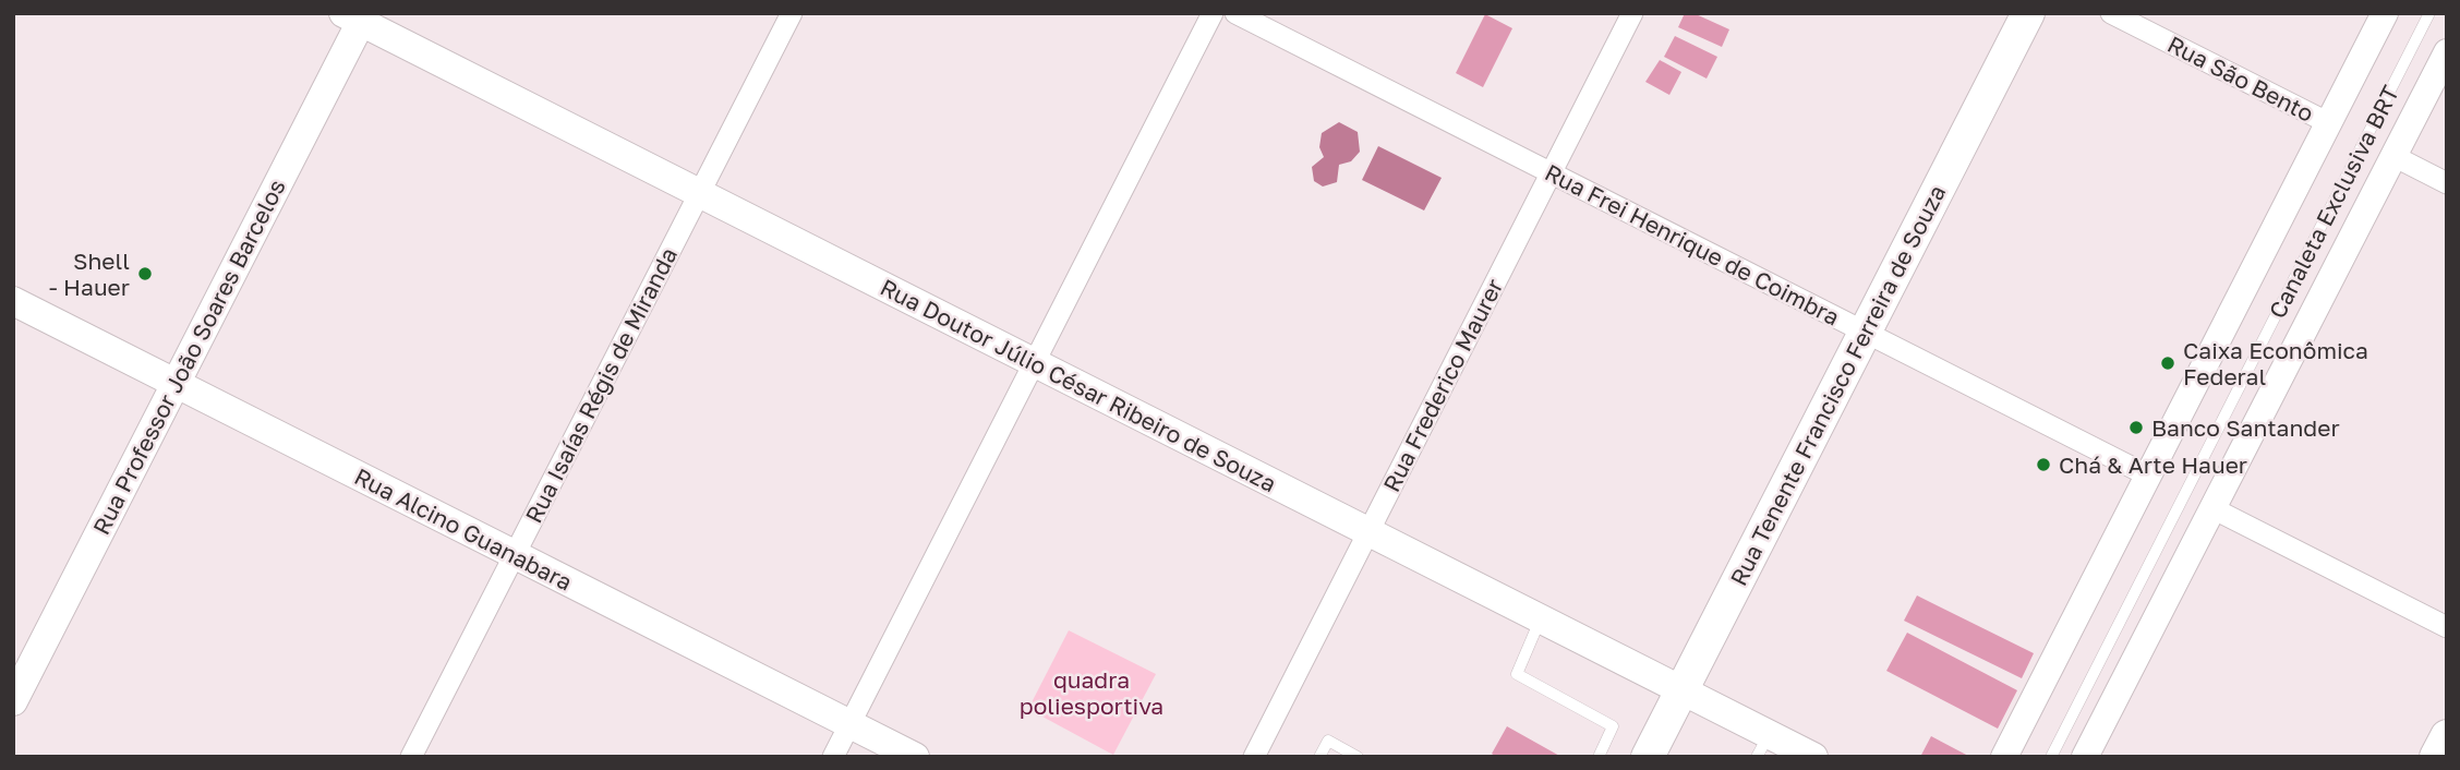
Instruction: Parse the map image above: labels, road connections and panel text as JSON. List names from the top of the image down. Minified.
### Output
{"streets":{"main road":["Rua Professor João Soares Barcelos","Rua Doutor Júlio César Ribeiro de Souza","Rua Tenente Francisco Ferreira de Souza","Rua Alcino Guanabara"],"street":["Rua São Bento","Rua Frei Henrique de Coimbra","Rua Isaías Régis de Miranda","Rua Frederico Maurer"],"lane":["Canaleta Exclusiva BRT"]},"crossings":[["Rua Frei Henrique de Coimbra","Rua Frederico Maurer"],["Rua Frei Henrique de Coimbra","Rua Tenente Francisco Ferreira de Souza"],["Rua Professor João Soares Barcelos","Rua Doutor Júlio César Ribeiro de Souza"],["Rua Professor João Soares Barcelos","Rua Alcino Guanabara"],["Rua Isaías Régis de Miranda","Rua Doutor Júlio César Ribeiro de Souza"],["Rua Isaías Régis de Miranda","Rua Alcino Guanabara"],["Rua Doutor Júlio César Ribeiro de Souza","Rua Frederico Maurer"],["Rua Doutor Júlio César Ribeiro de Souza","Rua Tenente Francisco Ferreira de Souza"]],"parks":["quadra poliesportiva"],"places":["Shell - Hauer","Caixa Econômica Federal","Banco Santander","Chá & Arte Hauer"]}
